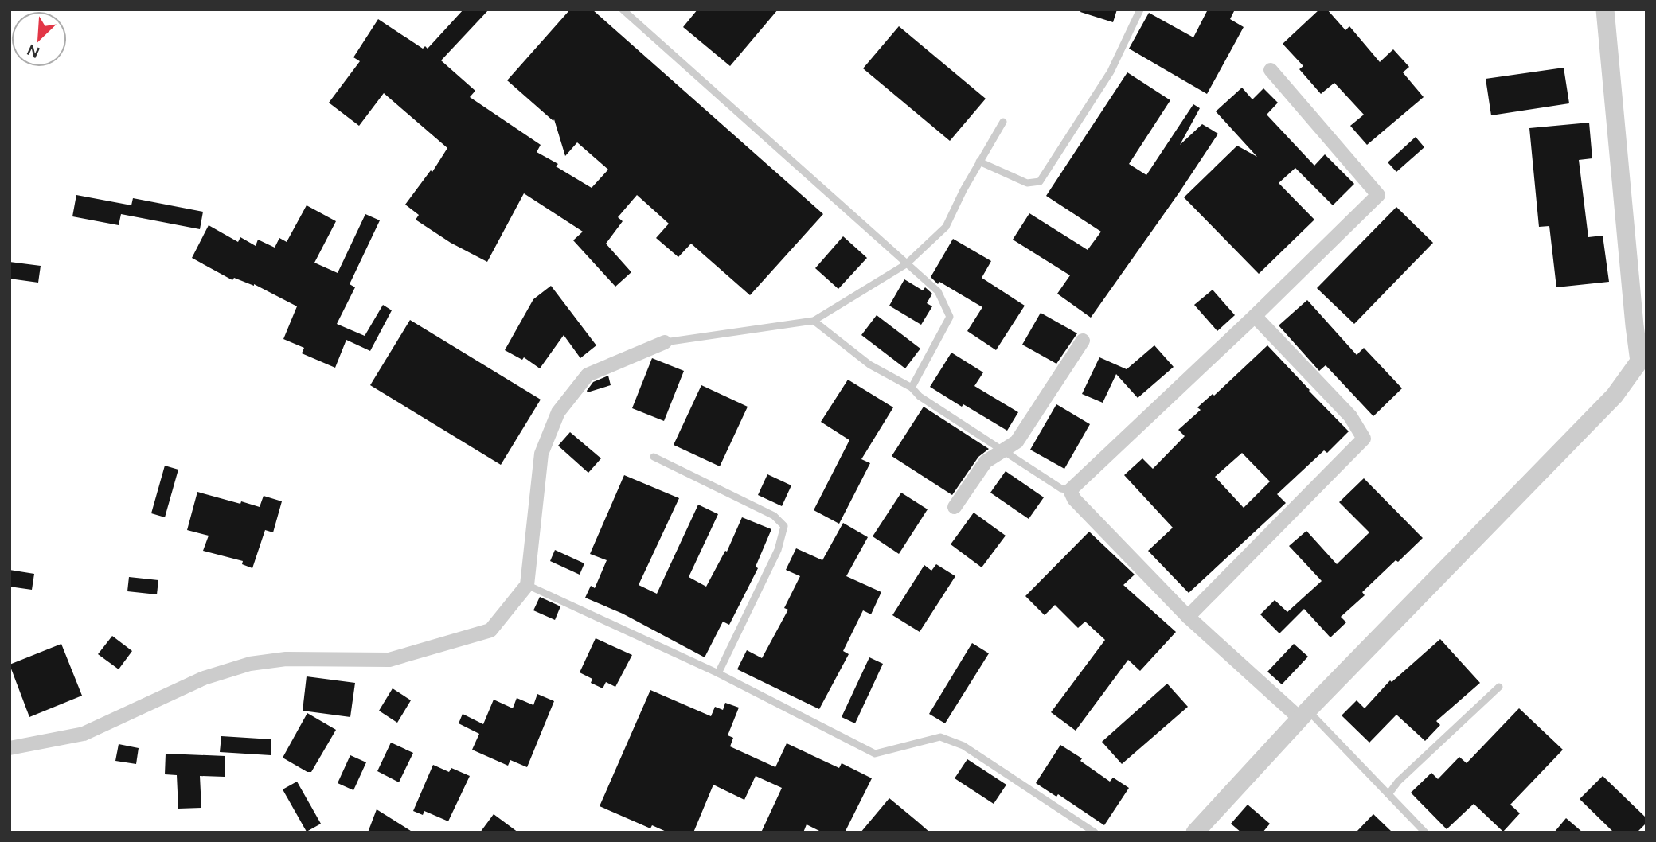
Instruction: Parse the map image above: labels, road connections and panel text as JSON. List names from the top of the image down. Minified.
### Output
{"north":"bottom left"}
